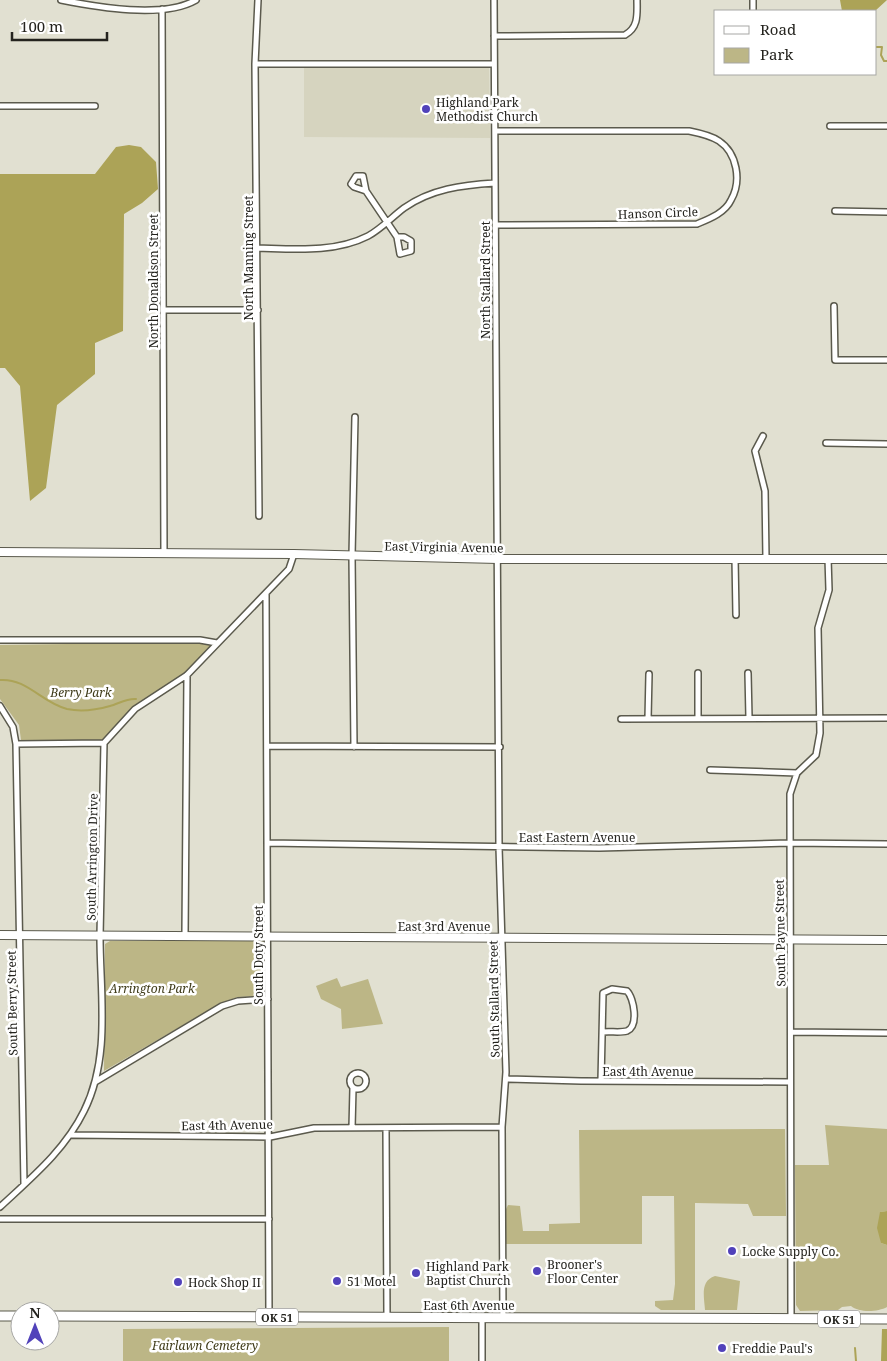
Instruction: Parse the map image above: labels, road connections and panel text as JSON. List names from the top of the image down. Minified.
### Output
{"streets":{"main road":["East 6th Avenue","OK 51"],"street":["Hanson Circle","North Manning Street","North Stallard Street","North Donaldson Street","East Virginia Avenue","East Eastern Avenue","South Arrington Drive","East 3rd Avenue","South Payne Street","South Doty Street","South Stallard Street","South Berry Street","East 4th Avenue"]},"crossings":[["Hanson Circle","North Stallard Street"],["North Stallard Street","East Virginia Avenue"],["North Stallard Street","South Stallard Street"],["North Donaldson Street","East Virginia Avenue"],["East Virginia Avenue","South Stallard Street"],["East Eastern Avenue","South Payne Street"],["East Eastern Avenue","South Doty Street"],["East Eastern Avenue","South Stallard Street"],["South Arrington Drive","East 3rd Avenue"],["South Arrington Drive","South Berry Street"],["South Arrington Drive","East 4th Avenue"],["East 3rd Avenue","South Payne Street"],["East 3rd Avenue","South Doty Street"],["East 3rd Avenue","South Stallard Street"],["East 3rd Avenue","South Berry Street"],["South Payne Street","East 4th Avenue"],["South Payne Street","East 6th Avenue"],["South Doty Street","East 4th Avenue"],["South Doty Street","East 6th Avenue"],["South Stallard Street","East 4th Avenue"],["South Stallard Street","East 6th Avenue"]],"parks":["Berry Park","Arrington Park","Fairlawn Cemetery"],"places":["Highland Park Methodist Church","Locke Supply Co.","Brooner's Floor Center","Highland Park Baptist Church","51 Motel","Hock Shop II","Freddie Paul's"],"legend":["Road","Park"],"scale_bar":"100 m","north":"top"}
